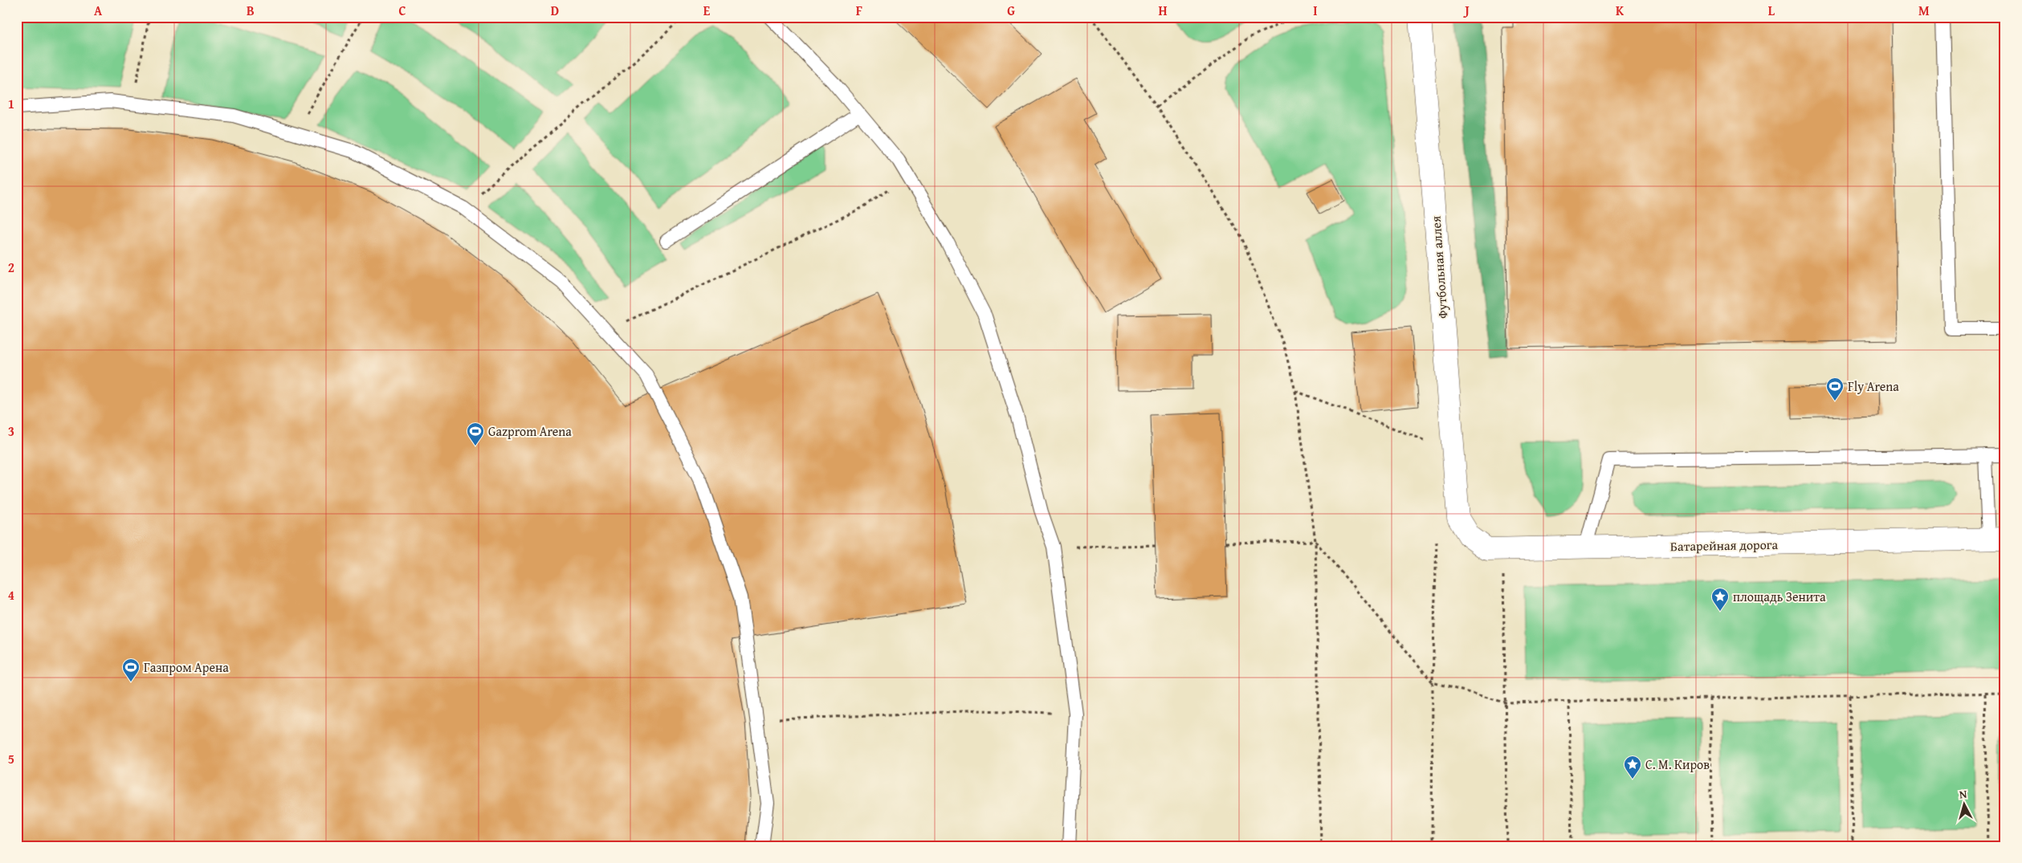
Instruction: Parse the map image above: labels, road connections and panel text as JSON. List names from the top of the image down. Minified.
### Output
{"streets":{"street":["Футбольная аллея","Батарейная дорога"]},"crossings":[["Футбольная аллея","Батарейная дорога"]],"places":{"sports":["Fly Arena","Gazprom Arena","Газпром Арена"],"place":["площадь Зенита","С. М. Киров"]},"north":"top","grid":{"columns":["A","B","C","D","E","F","G","H","I","J","K","L","M"],"rows":["1","2","3","4","5"]}}
